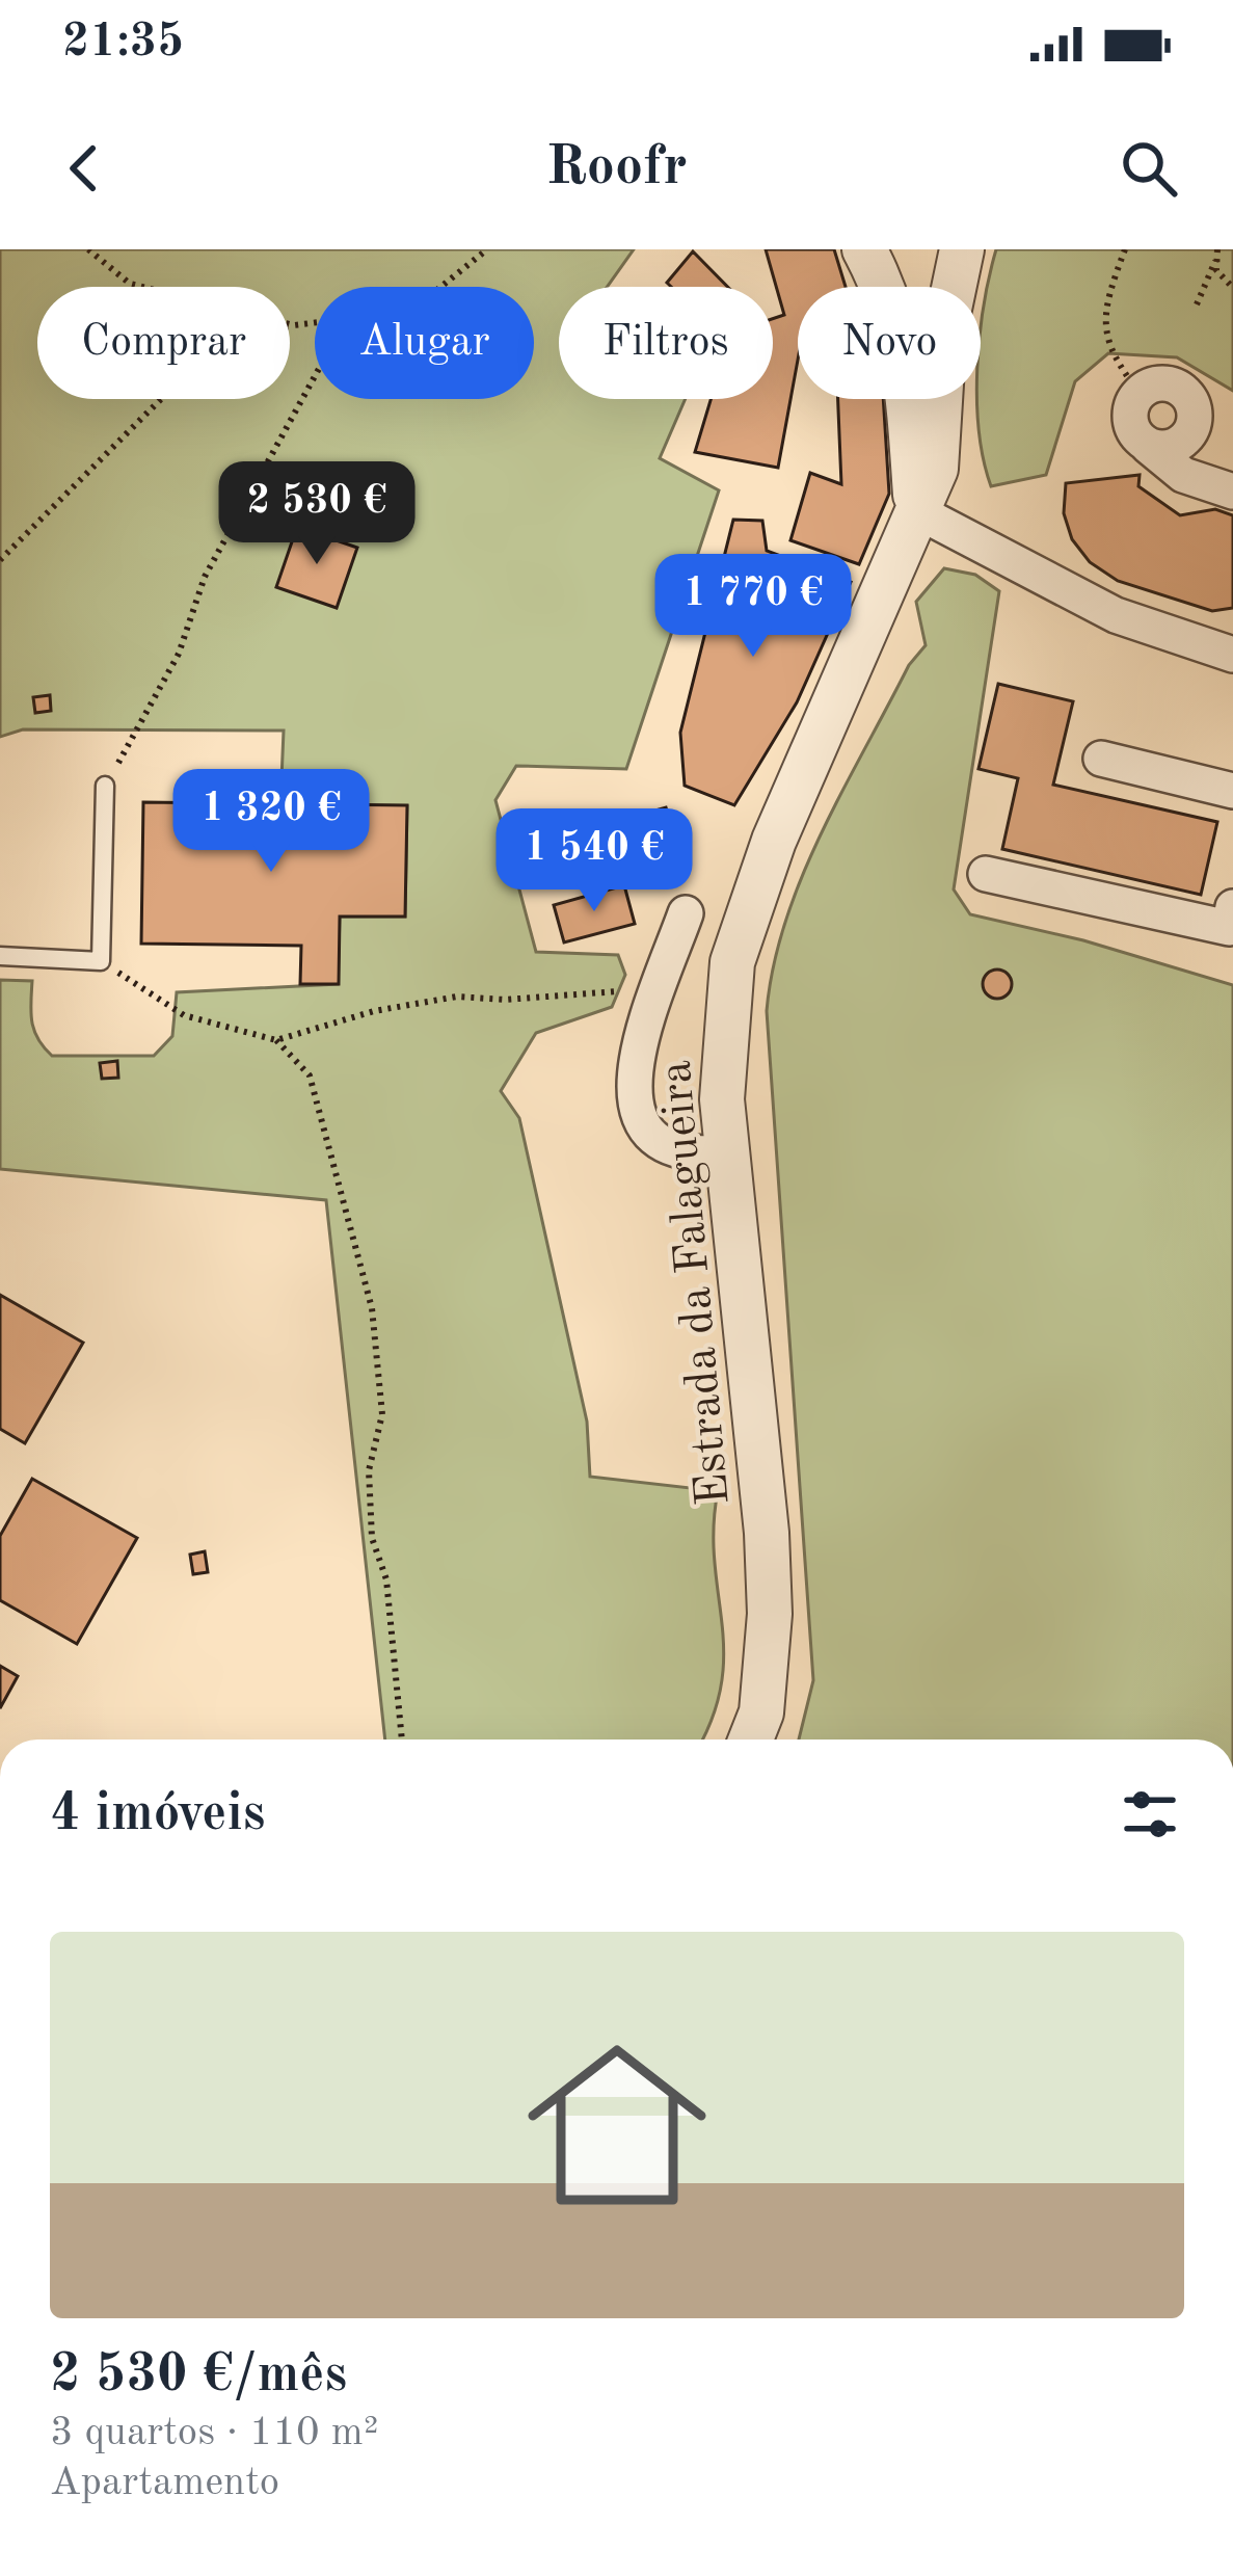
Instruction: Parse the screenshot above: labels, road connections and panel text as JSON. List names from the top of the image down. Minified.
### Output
{"streets":{"street":["Estrada da Falagueira"]},"page":{"status":"21:35","header":"Roofr","chip":["Comprar","Alugar","Filtros","Novo"],"price":["2 530 €","1 770 €","1 320 €","1 540 €"],"heading":"4 imóveis","list":[{"name":"2 530 €/mês","note":"3 quartos · 110 m² · Apartamento"}]}}
